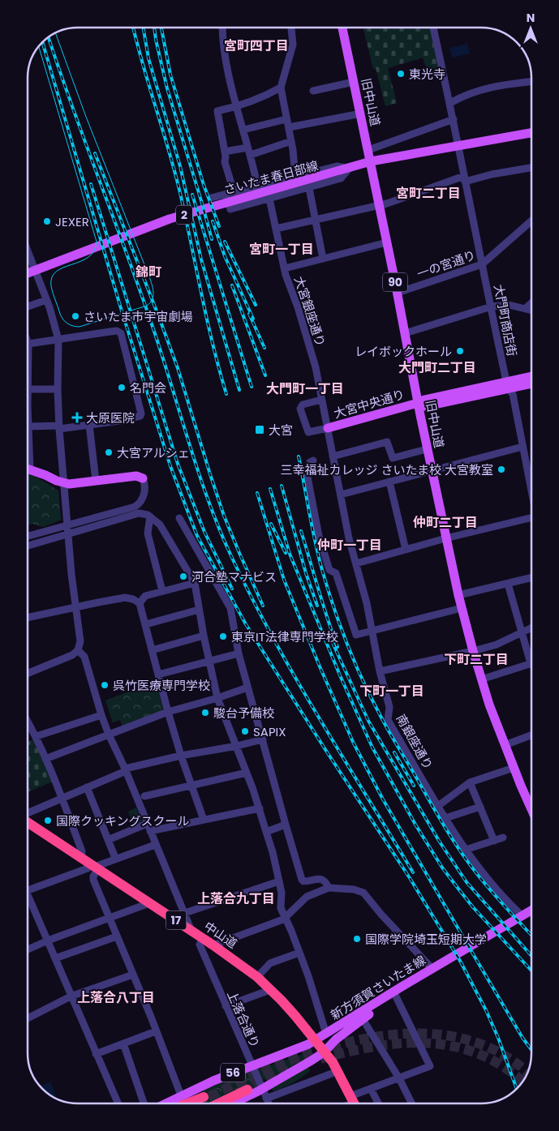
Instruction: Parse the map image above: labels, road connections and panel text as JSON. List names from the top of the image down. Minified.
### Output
{"streets":{"highway":["17","中山道"],"main road":["旧中山道","さいたま春日部線","2","90","大宮中央通り","新方須賀さいたま線","56"],"street":["一の宮通り","大宮銀座通り","大門町商店街","南銀座通り","上落合通り"]},"crossings":[["旧中山道","さいたま春日部線"],["旧中山道","一の宮通り"],["旧中山道","大宮中央通り"],["さいたま春日部線","大宮銀座通り"],["さいたま春日部線","大門町商店街"],["一の宮通り","大門町商店街"],["大宮銀座通り","大宮中央通り"],["大宮銀座通り","南銀座通り"],["大門町商店街","大宮中央通り"],["大宮中央通り","南銀座通り"],["南銀座通り","新方須賀さいたま線"],["中山道","新方須賀さいたま線"],["中山道","上落合通り"],["中山道","56"],["新方須賀さいたま線","56"],["上落合通り","56"]],"districts":["宮町四丁目","宮町二丁目","宮町一丁目","錦町","大門町二丁目","大門町一丁目","仲町二丁目","仲町一丁目","下町二丁目","下町一丁目","上落合九丁目","上落合八丁目"],"places":{"other":["東光寺","JEXER","さいたま市宇宙劇場","レイボックホール","名門会","大宮アルシェ","三幸福祉カレッジ さいたま校 大宮教室","河合塾マナビス","東京IT法律専門学校","呉竹医療専門学校","駿台予備校","SAPIX","国際クッキングスクール","国際学院埼玉短期大学"],"health":["大原医院"],"transit":["大宮"]},"north":"top"}
